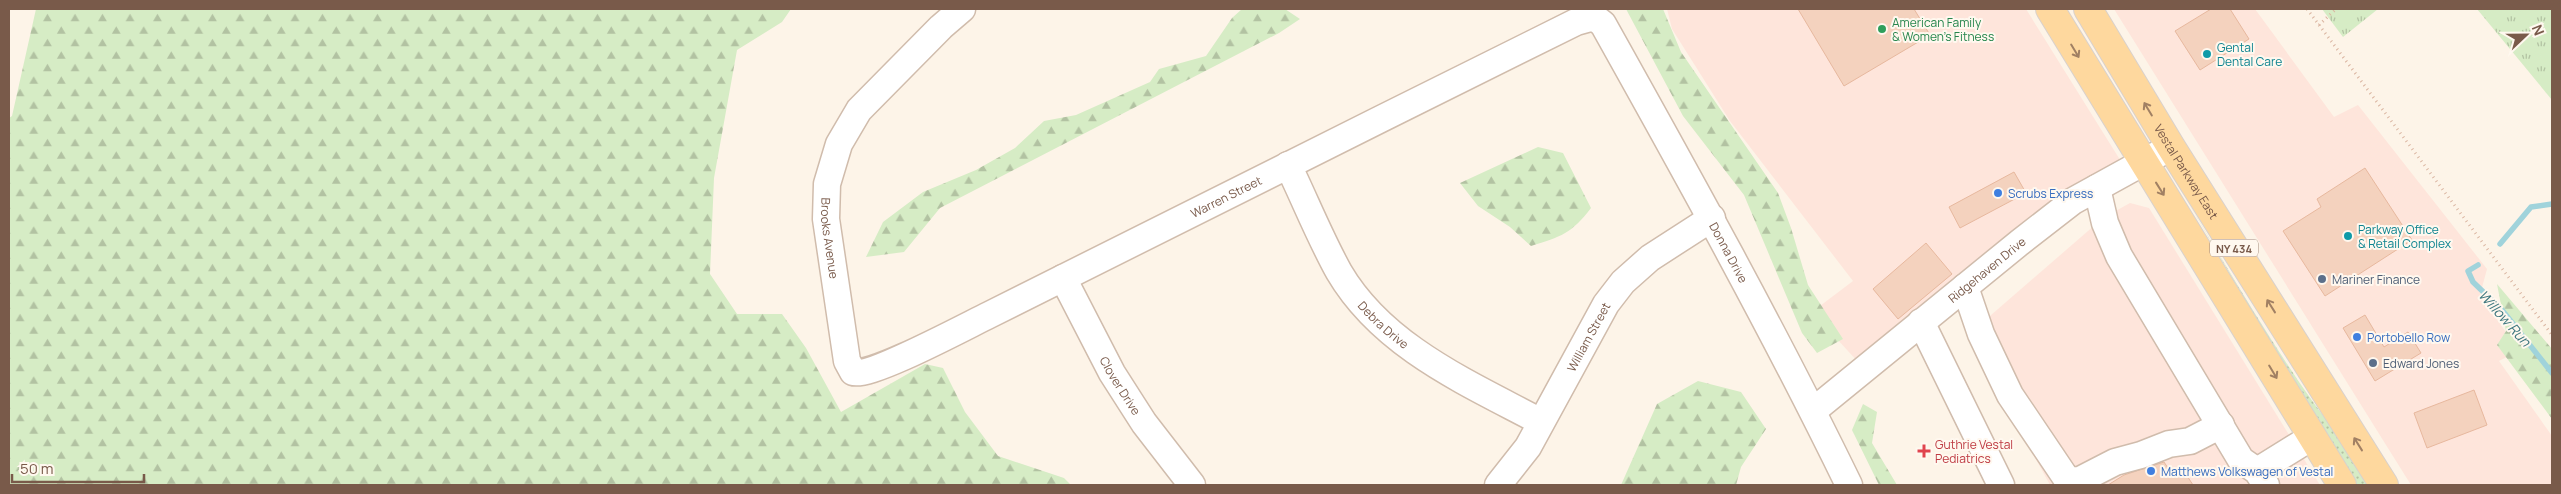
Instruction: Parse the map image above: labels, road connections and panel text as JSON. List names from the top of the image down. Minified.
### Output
{"streets":{"main road":["Vestal Parkway East","NY 434"],"street":["Warren Street","Brooks Avenue","Donna Drive","Ridgehaven Drive","Debra Drive","William Street","Clover Drive"]},"crossings":[["Vestal Parkway East","Ridgehaven Drive"],["Warren Street","Brooks Avenue"],["Warren Street","Donna Drive"],["Warren Street","Debra Drive"],["Warren Street","Clover Drive"],["NY 434","Ridgehaven Drive"],["Donna Drive","Ridgehaven Drive"],["Donna Drive","William Street"],["Debra Drive","William Street"]],"water":["Willow Run"],"places":{"other":["American Family & Women's Fitness","Gental Dental Care","Scrubs Express","Parkway Office & Retail Complex","Mariner Finance","Portobello Row","Edward Jones","Matthews Volkswagen of Vestal"],"health":["Guthrie Vestal Pediatrics"]},"scale_bar":"50 m","north":"right"}
